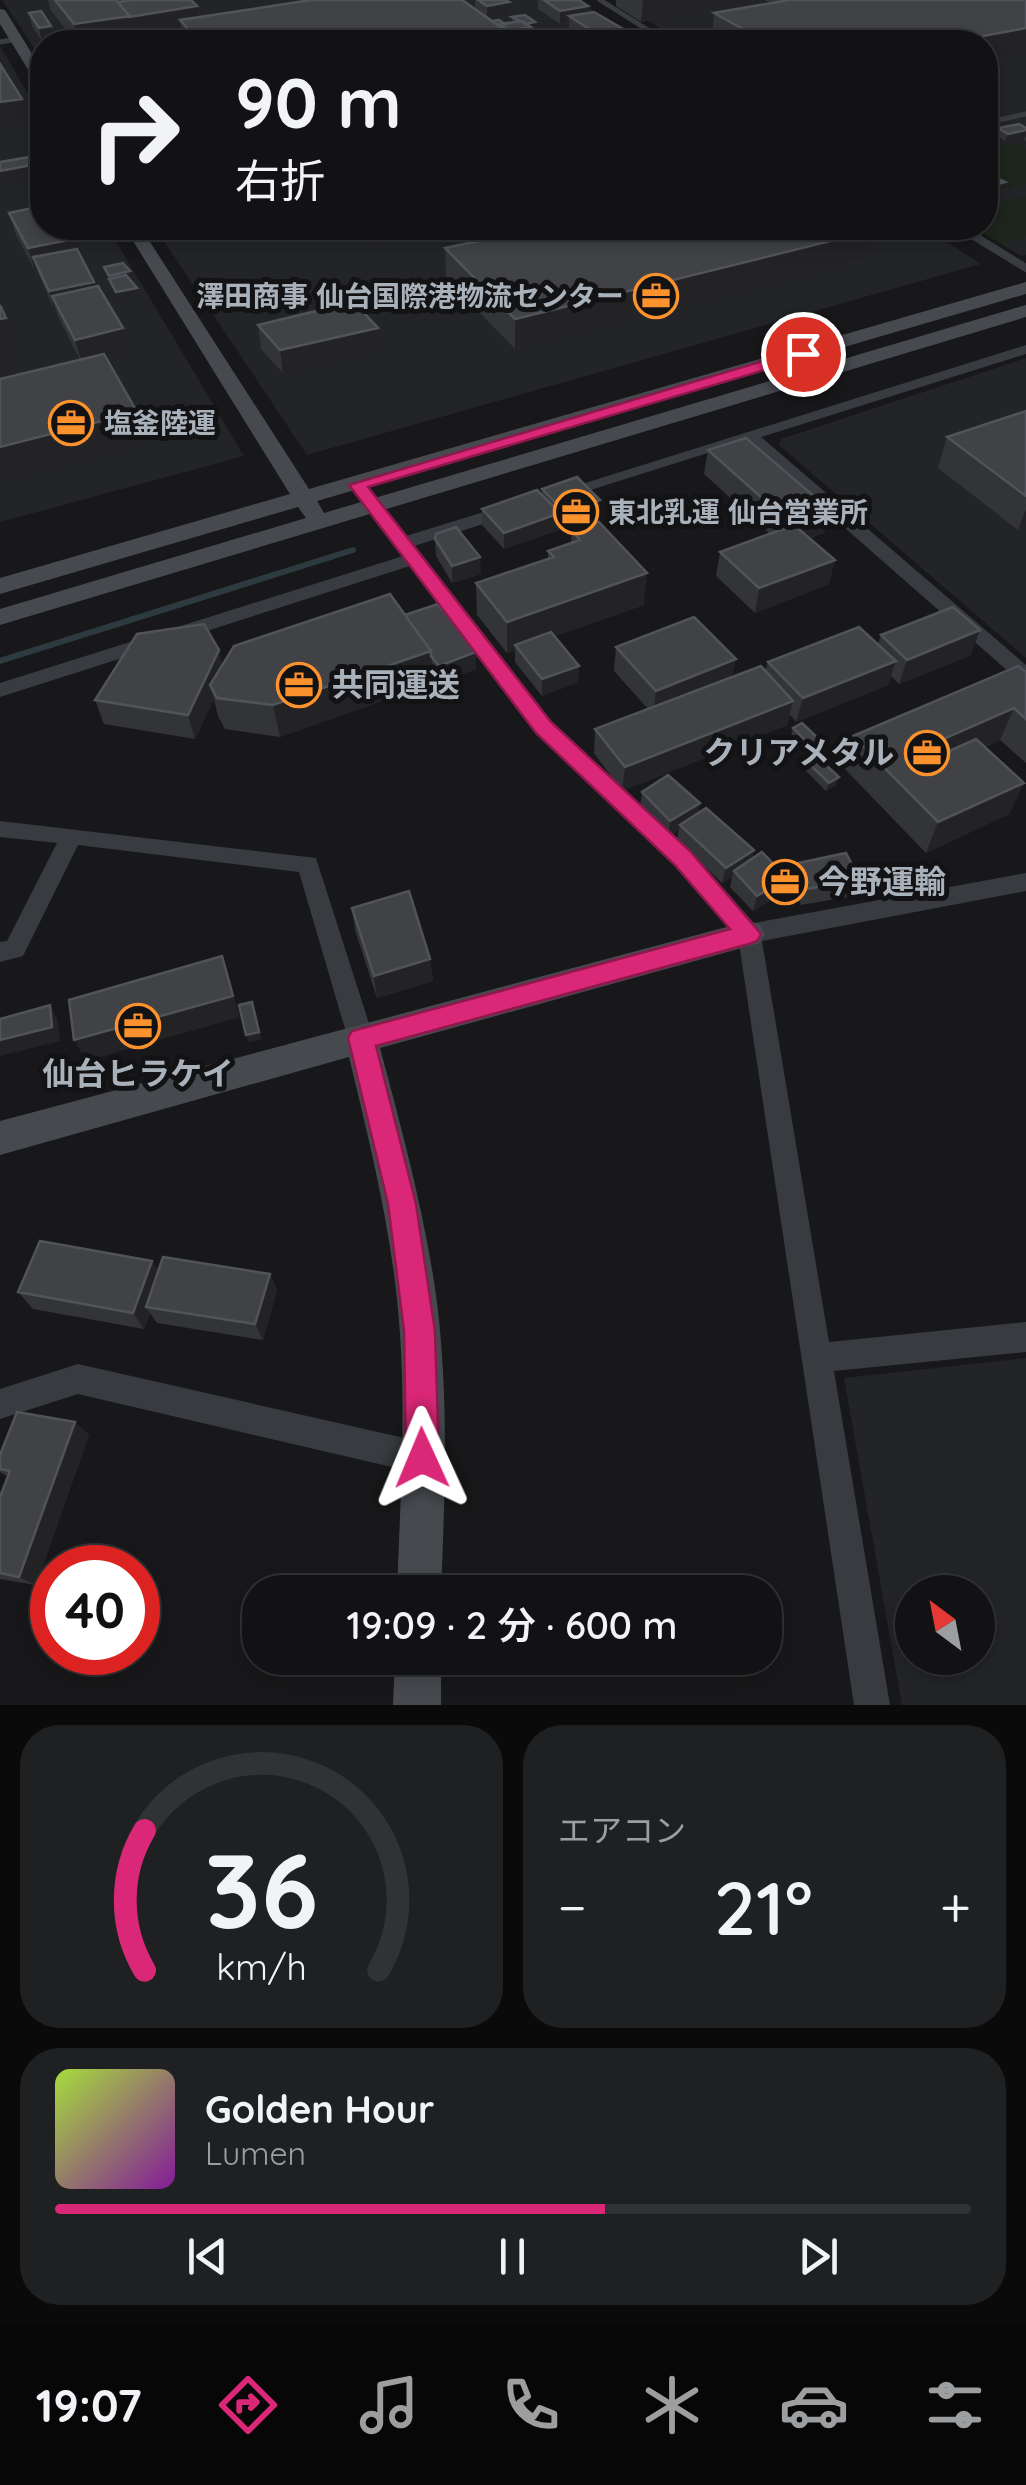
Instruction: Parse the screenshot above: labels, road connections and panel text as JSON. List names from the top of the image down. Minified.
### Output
{"places":{"office":["澤田商事 仙台国際港物流センター","塩釜陸運","東北乳運 仙台営業所","共同運送","クリアメタル","今野運輸","仙台ヒラケイ"]},"north":"top left","page":{"turn":["90 m","右折"],"limit":"40","trip":"19:09 · 2 分 · 600 m","tile":"エアコン","heat":["−","21°","+"],"song":["Golden Hour","Lumen"],"tabs":"19:07","gauge":["36","km/h"]}}
